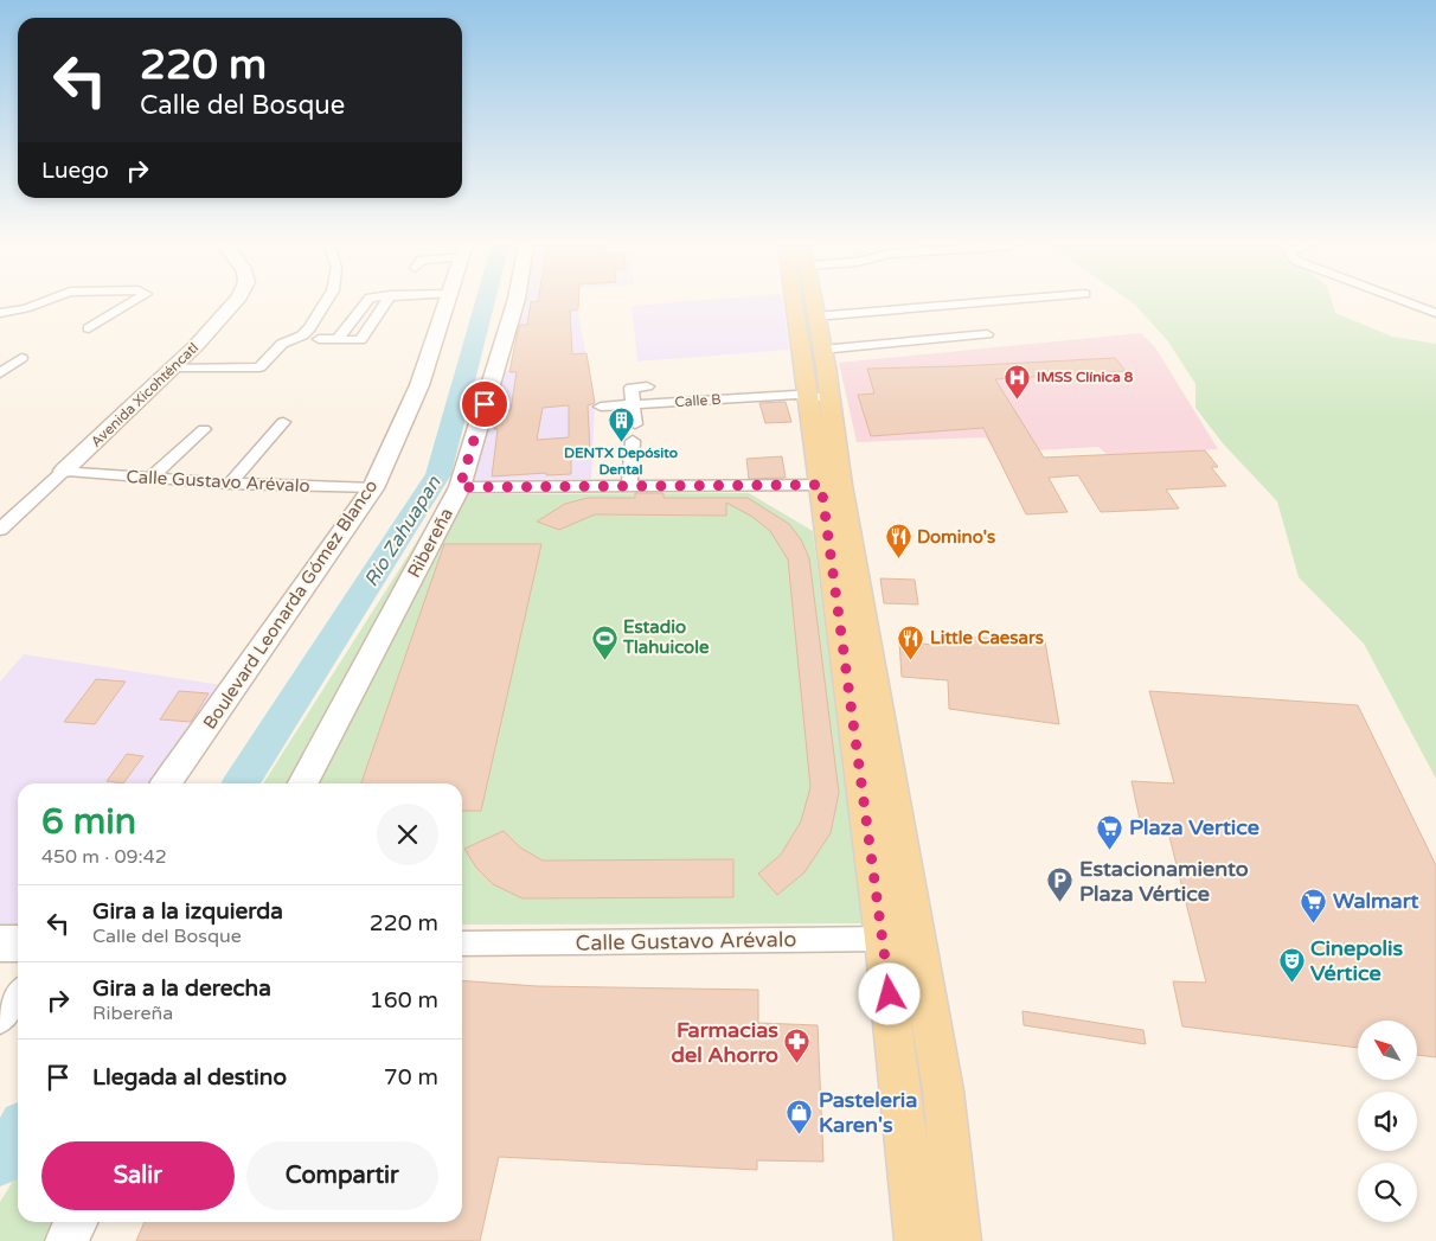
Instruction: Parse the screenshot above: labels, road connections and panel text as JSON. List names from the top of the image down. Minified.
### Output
{"streets":{"street":["Avenida Xicohténcatl","Calle B","Calle Gustavo Arévalo","Ribereña","Boulevard Leonarda Gómez Blanco"]},"crossings":[["Avenida Xicohténcatl","Calle Gustavo Arévalo"],["Calle Gustavo Arévalo","Boulevard Leonarda Gómez Blanco"]],"water":["Río Zahuapan"],"places":{"hospital":["IMSS Clínica 8"],"building":["DENTX Depósito Dental"],"restaurant":["Domino's","Little Caesars"],"sports":["Estadio Tlahuicole"],"supermarket":["Plaza Vertice","Walmart"],"parking":["Estacionamiento Plaza Vértice"],"theatre":["Cinepolis Vértice"],"pharmacy":["Farmacias del Ahorro"],"shop":["Pasteleria Karen's"]},"north":"top left","page":{"turn":["220 m","Calle del Bosque"],"then":"Luego","heading":["6 min","450 m · 09:42"],"list":[{"name":"Gira a la izquierda","note":"Calle del Bosque","value":"220 m"},{"name":"Gira a la derecha","note":"Ribereña","value":"160 m"},{"name":"Llegada al destino","value":"70 m"}],"buttons":["Salir","Compartir"]}}
